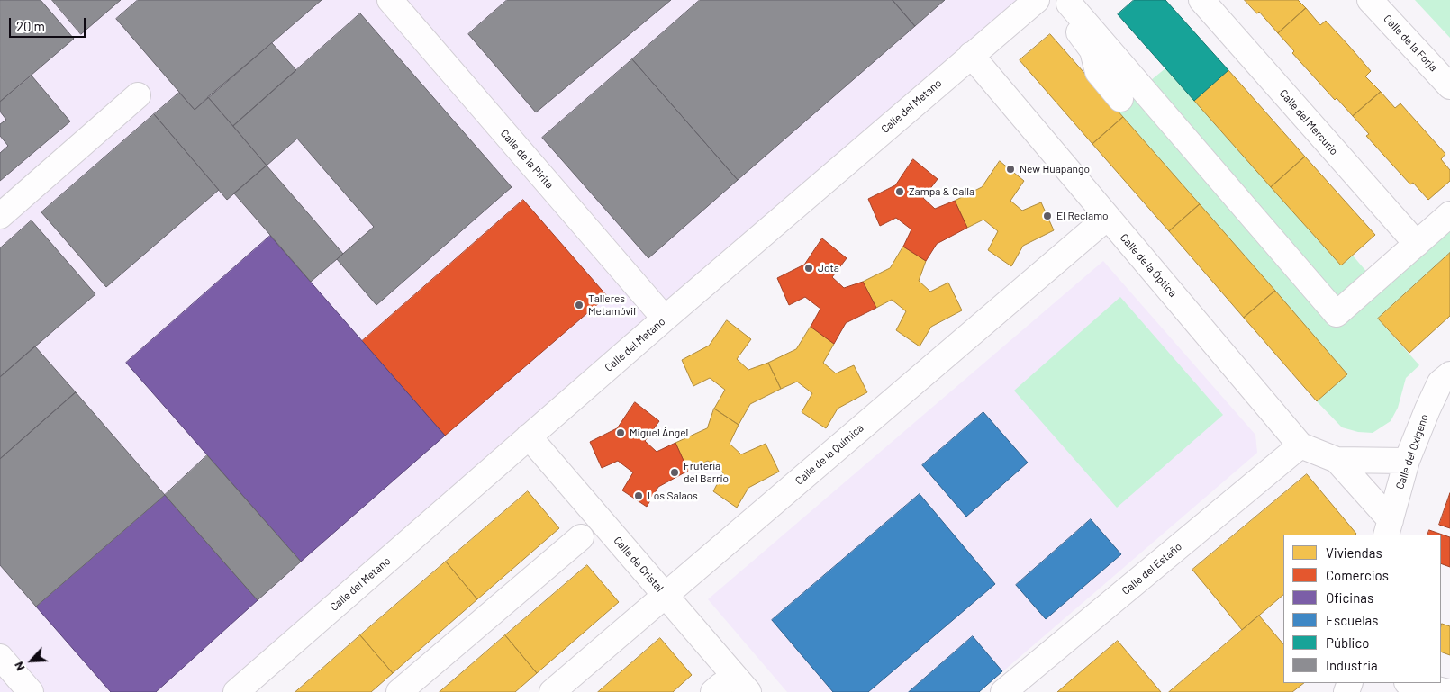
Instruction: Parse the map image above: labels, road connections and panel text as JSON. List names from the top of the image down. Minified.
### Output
{"streets":{"street":["Calle de la Forja","Calle del Metano","Calle del Mercurio","Calle de la Pirita","Calle de la Óptica","Calle del Oxígeno","Calle de la Química","Calle de Cristal","Calle del Estaño"]},"crossings":[["Calle del Metano","Calle de la Pirita"],["Calle del Metano","Calle de la Óptica"],["Calle del Metano","Calle de Cristal"],["Calle de la Óptica","Calle del Oxígeno"],["Calle de la Óptica","Calle de la Química"],["Calle de la Óptica","Calle del Estaño"],["Calle de la Química","Calle de Cristal"]],"places":["New Huapango","Zampa & Calla","El Reclamo","Jota","Talleres Metamóvil","Miguel Ángel","Frutería del Barrio","Los Salaos"],"legend":["Viviendas","Comercios","Oficinas","Escuelas","Público","Industria"],"scale_bar":"20 m","north":"bottom left"}
